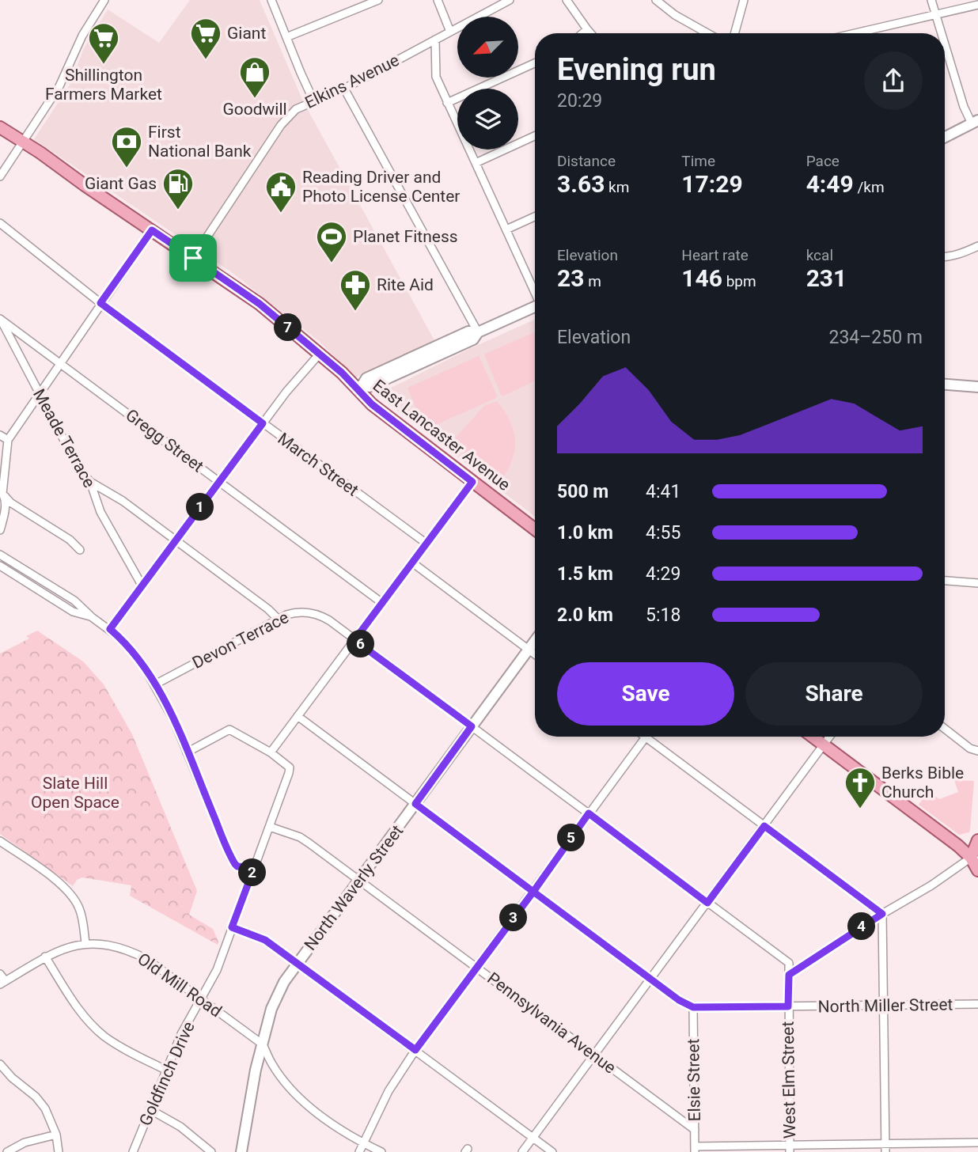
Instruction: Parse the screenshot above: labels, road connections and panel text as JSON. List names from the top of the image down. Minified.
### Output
{"streets":{"main road":["East Lancaster Avenue"],"street":["Elkins Avenue","Meade Terrace","Gregg Street","March Street","Devon Terrace","North Waverly Street","Old Mill Road","North Miller Street","Pennsylvania Avenue","Goldfinch Drive","Elsie Street","West Elm Street"]},"crossings":[["Elkins Avenue","East Lancaster Avenue"],["Meade Terrace","Gregg Street"],["Devon Terrace","North Waverly Street"],["Devon Terrace","West Elm Street"],["North Waverly Street","Old Mill Road"],["North Waverly Street","Pennsylvania Avenue"],["Old Mill Road","Goldfinch Drive"],["North Miller Street","Elsie Street"],["North Miller Street","West Elm Street"],["Pennsylvania Avenue","Goldfinch Drive"],["Pennsylvania Avenue","Elsie Street"]],"parks":["Slate Hill Open Space"],"places":{"supermarket":["Giant","Shillington Farmers Market"],"shop":["Goodwill"],"bank":["First National Bank"],"fuel station":["Giant Gas"],"public building":["Reading Driver and Photo License Center"],"sports":["Planet Fitness"],"pharmacy":["Rite Aid"],"church":["Berks Bible Church"]},"north":"bottom left","page":{"heading":["Evening run","20:29"],"stats":[["Distance","3.63 km"],["Time","17:29"],["Pace","4:49 /km"],["Elevation","23 m"],["Heart rate","146 bpm"],["kcal","231"]],"pins":["7","1","6","5","2","3","4"],"chart":["Elevation","234–250 m"],"list":[{"name":"500 m","note":"4:41"},{"name":"1.0 km","note":"4:55"},{"name":"1.5 km","note":"4:29"},{"name":"2.0 km","note":"5:18"}],"buttons":["Save","Share"]}}
